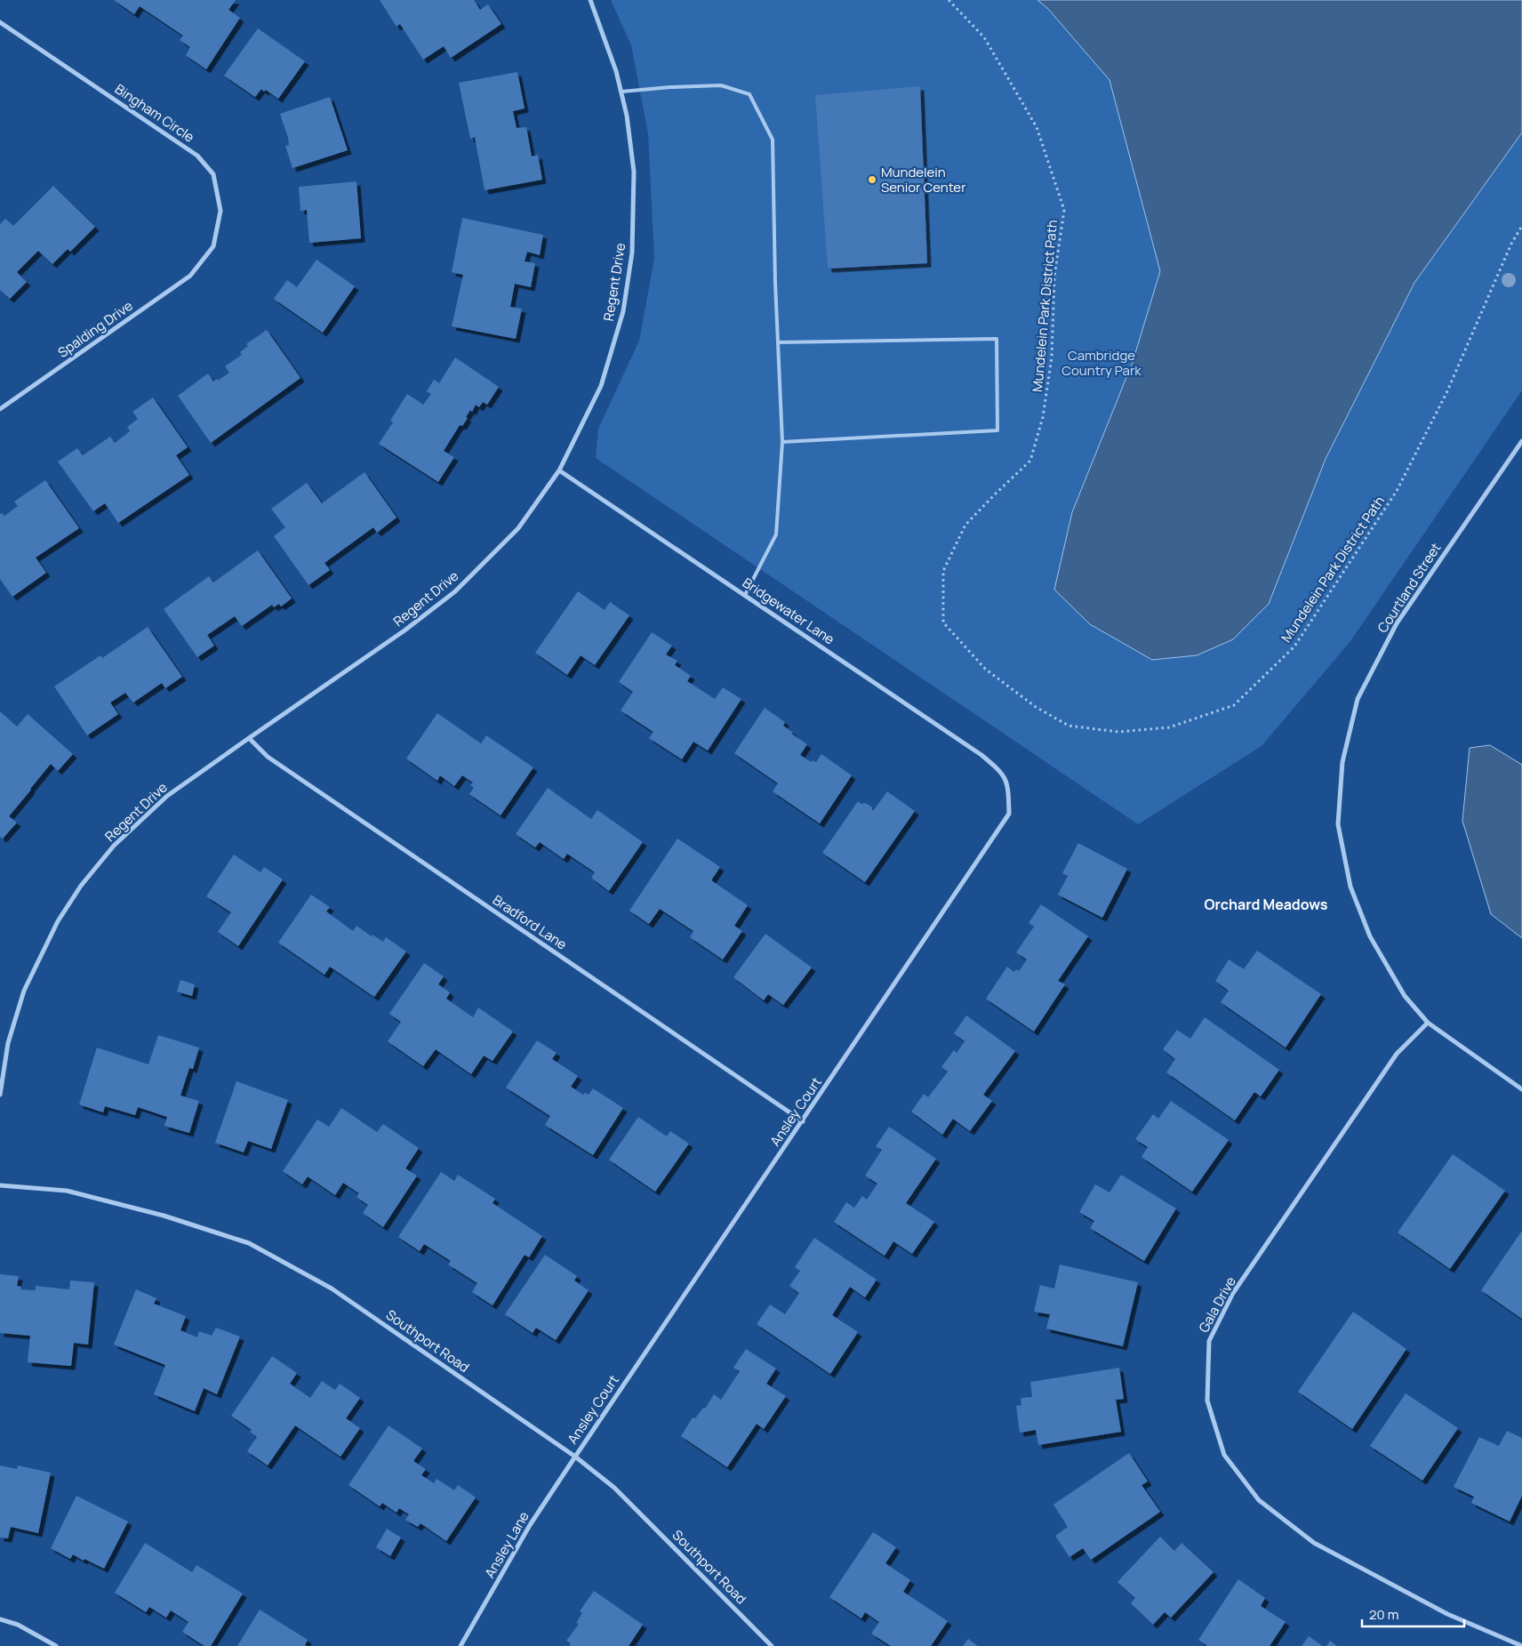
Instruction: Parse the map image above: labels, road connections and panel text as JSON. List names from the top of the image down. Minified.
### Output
{"streets":{"street":["Bingham Circle","Regent Drive","Spalding Drive","Courtland Street","Bridgewater Lane","Bradford Lane","Ansley Court","Gala Drive","Southport Road","Ansley Lane"],"path":["Mundelein Park District Path"]},"crossings":[["Bingham Circle","Spalding Drive"],["Regent Drive","Bridgewater Lane"],["Regent Drive","Bradford Lane"],["Courtland Street","Gala Drive"],["Bridgewater Lane","Ansley Court"],["Bradford Lane","Ansley Court"],["Ansley Court","Southport Road"],["Ansley Court","Ansley Lane"],["Southport Road","Ansley Lane"]],"districts":["Orchard Meadows"],"parks":["Cambridge Country Park"],"places":["Mundelein Senior Center"],"scale_bar":"20 m"}
